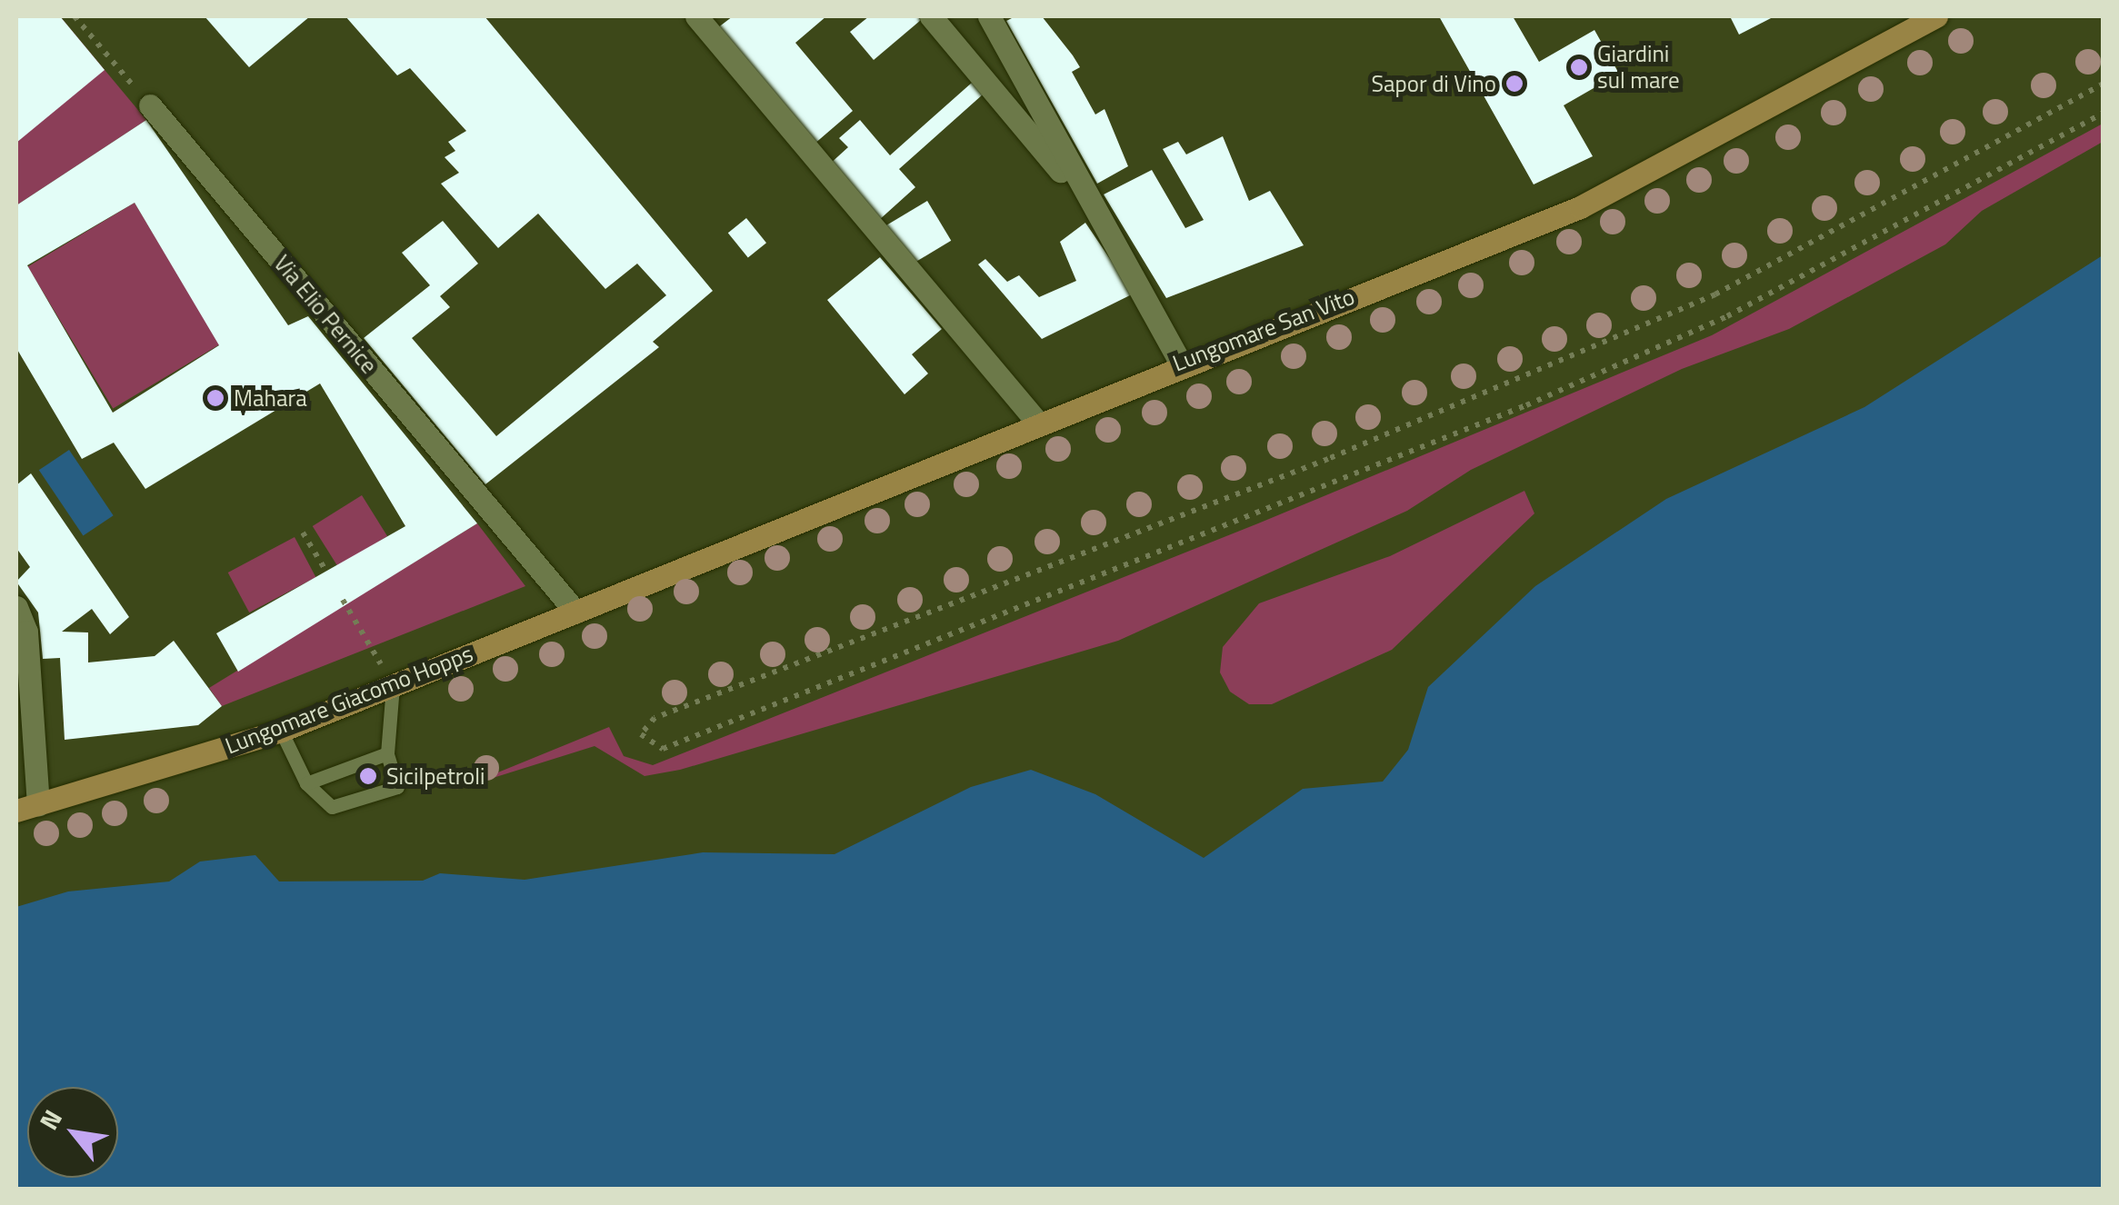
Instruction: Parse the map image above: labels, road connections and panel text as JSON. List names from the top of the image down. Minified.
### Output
{"streets":{"main road":["Lungomare San Vito","Lungomare Giacomo Hopps"],"street":["Via Elio Pernice"]},"crossings":[["Via Elio Pernice","Lungomare San Vito"],["Via Elio Pernice","Lungomare Giacomo Hopps"],["Lungomare San Vito","Lungomare Giacomo Hopps"]],"places":["Giardini sul mare","Sapor di Vino","Mahara","Sicilpetroli"],"north":"top left"}
